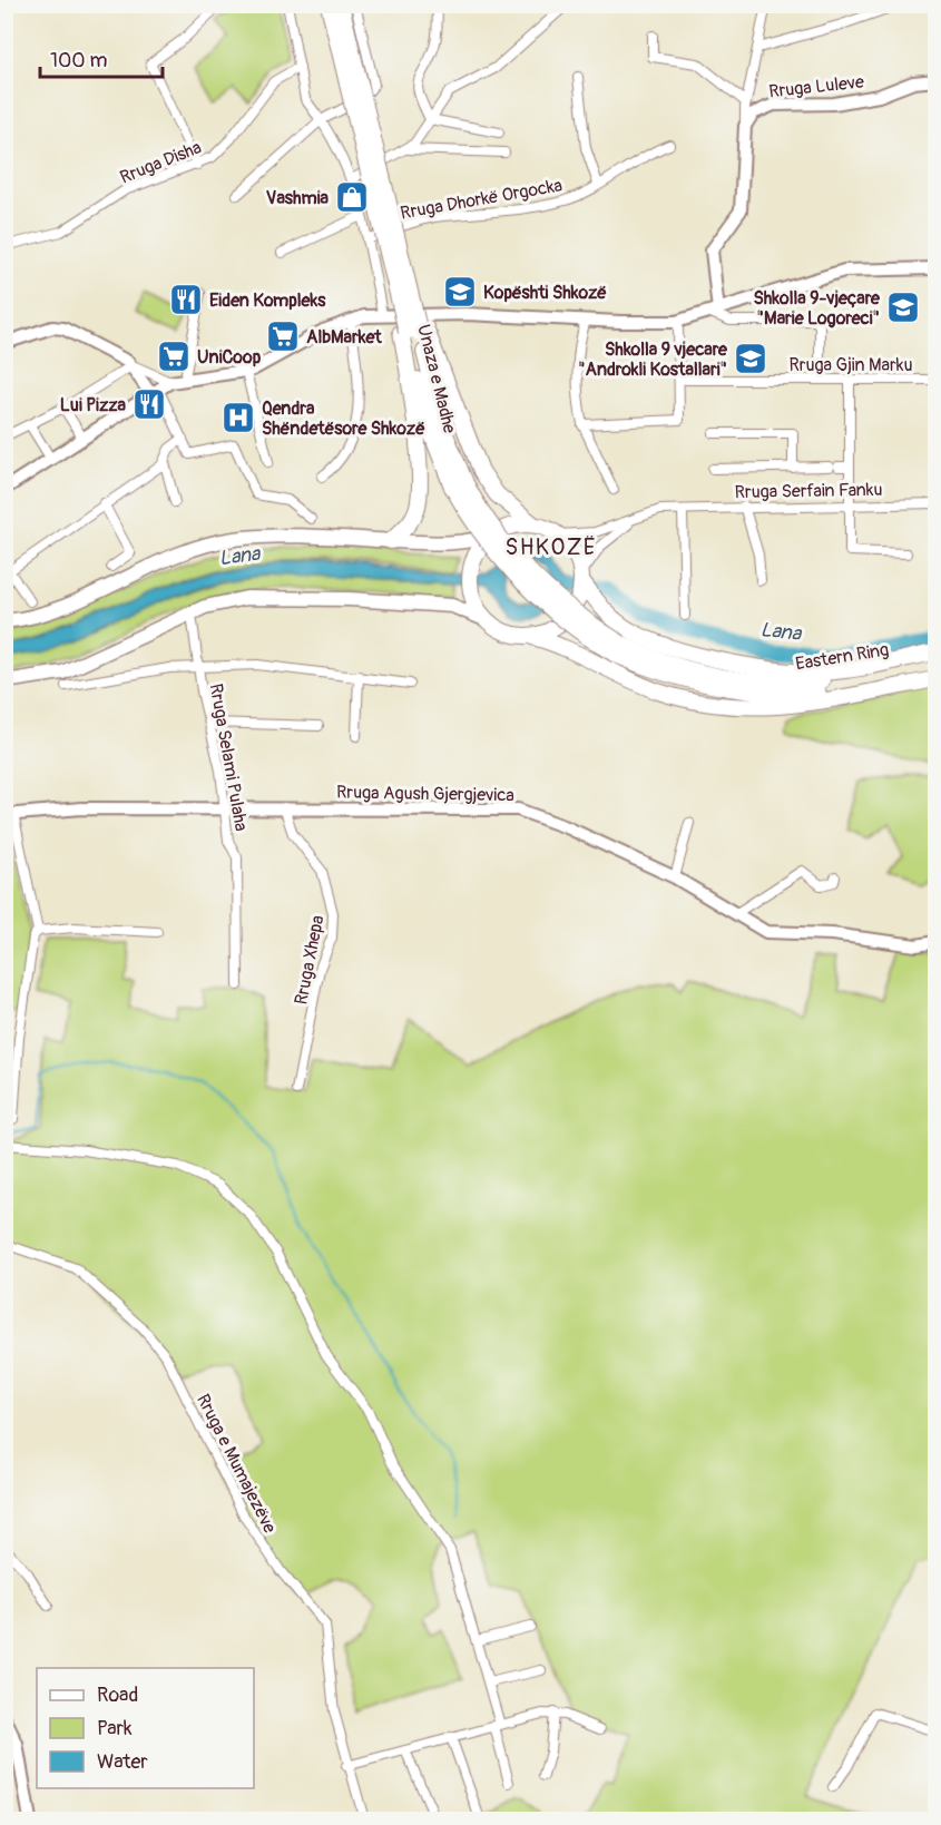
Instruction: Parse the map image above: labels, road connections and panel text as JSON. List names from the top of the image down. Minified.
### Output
{"streets":{"highway":["Unaza e Madhe","Eastern Ring"],"main road":["Rruga Luleve","Rruga Agush Gjergjevica"],"street":["Rruga Disha","Rruga Dhorkë Orgocka","Rruga Gjin Marku","Rruga Serfain Fanku","Rruga Selami Pulaha","Rruga Xhepa","Rruga e Mumajezëve"]},"crossings":[["Unaza e Madhe","Eastern Ring"],["Rruga Selami Pulaha","Rruga Agush Gjergjevica"],["Rruga Agush Gjergjevica","Rruga Xhepa"]],"districts":["SHKOZË"],"water":["Lana"],"places":{"shop":["Vashmia"],"school or university":["Kopështi Shkozë","Shkolla 9-vjeçare \"Marie Logoreci\"","Shkolla 9 vjecare \"Androkli Kostallari\""],"restaurant":["Eiden Kompleks","Lui Pizza"],"supermarket":["AlbMarket","UniCoop"],"hospital":["Qendra Shëndetësore Shkozë"]},"legend":["Road","Park","Water"],"scale_bar":"100 m"}
